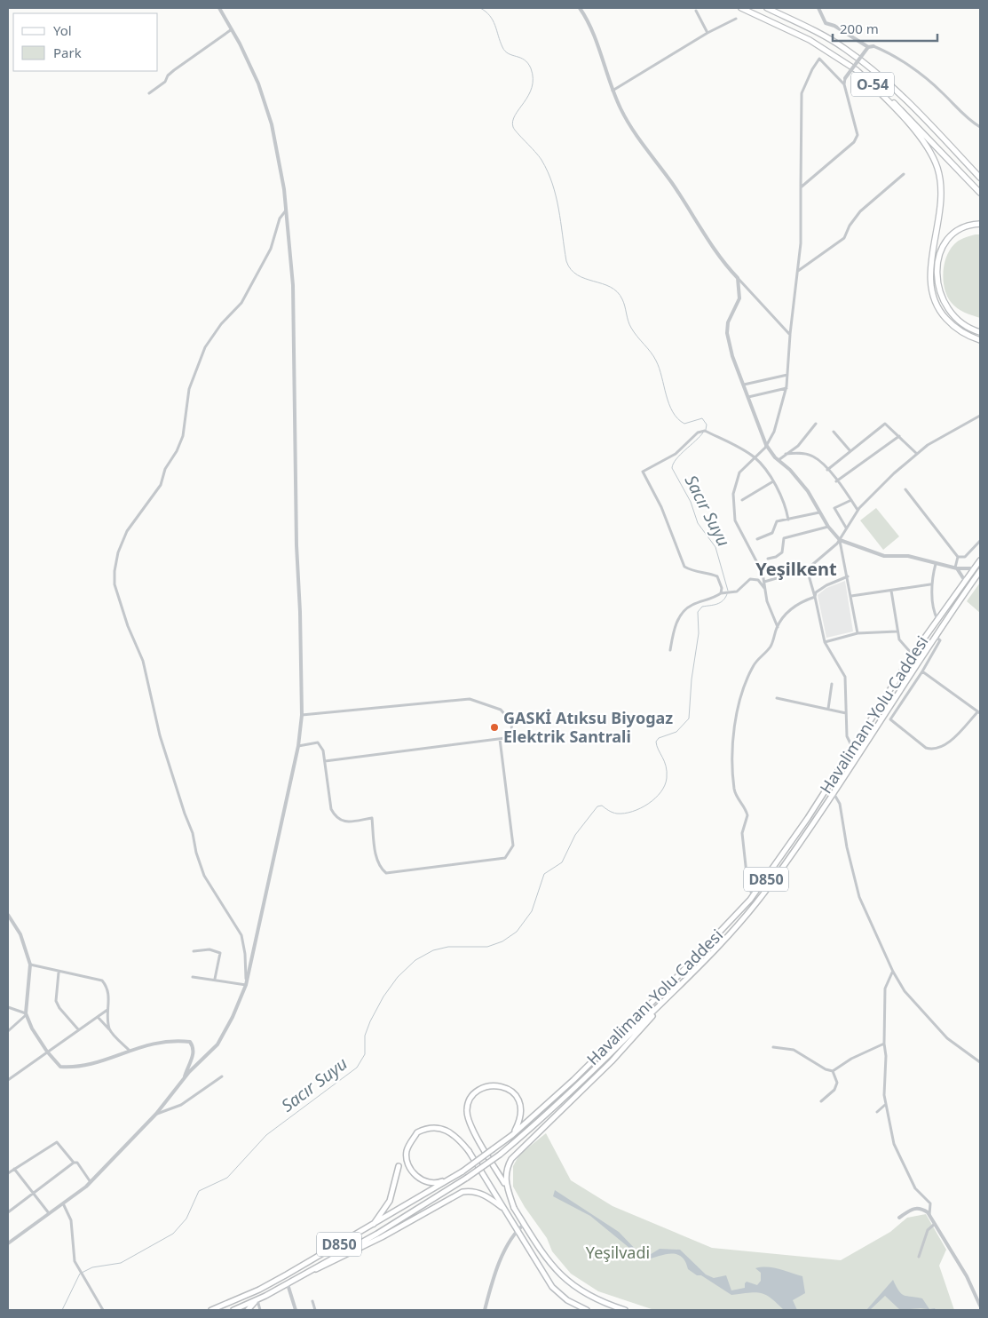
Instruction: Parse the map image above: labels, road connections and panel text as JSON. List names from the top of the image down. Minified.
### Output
{"streets":{"highway":["O-54"],"main road":["Havalimanı Yolu Caddesi","D850"]},"districts":["Yeşilkent"],"water":["Sacır Suyu"],"parks":["Yeşilvadi"],"places":["GASKİ Atıksu Biyogaz Elektrik Santrali"],"legend":["Yol","Park"],"scale_bar":"200 m"}
